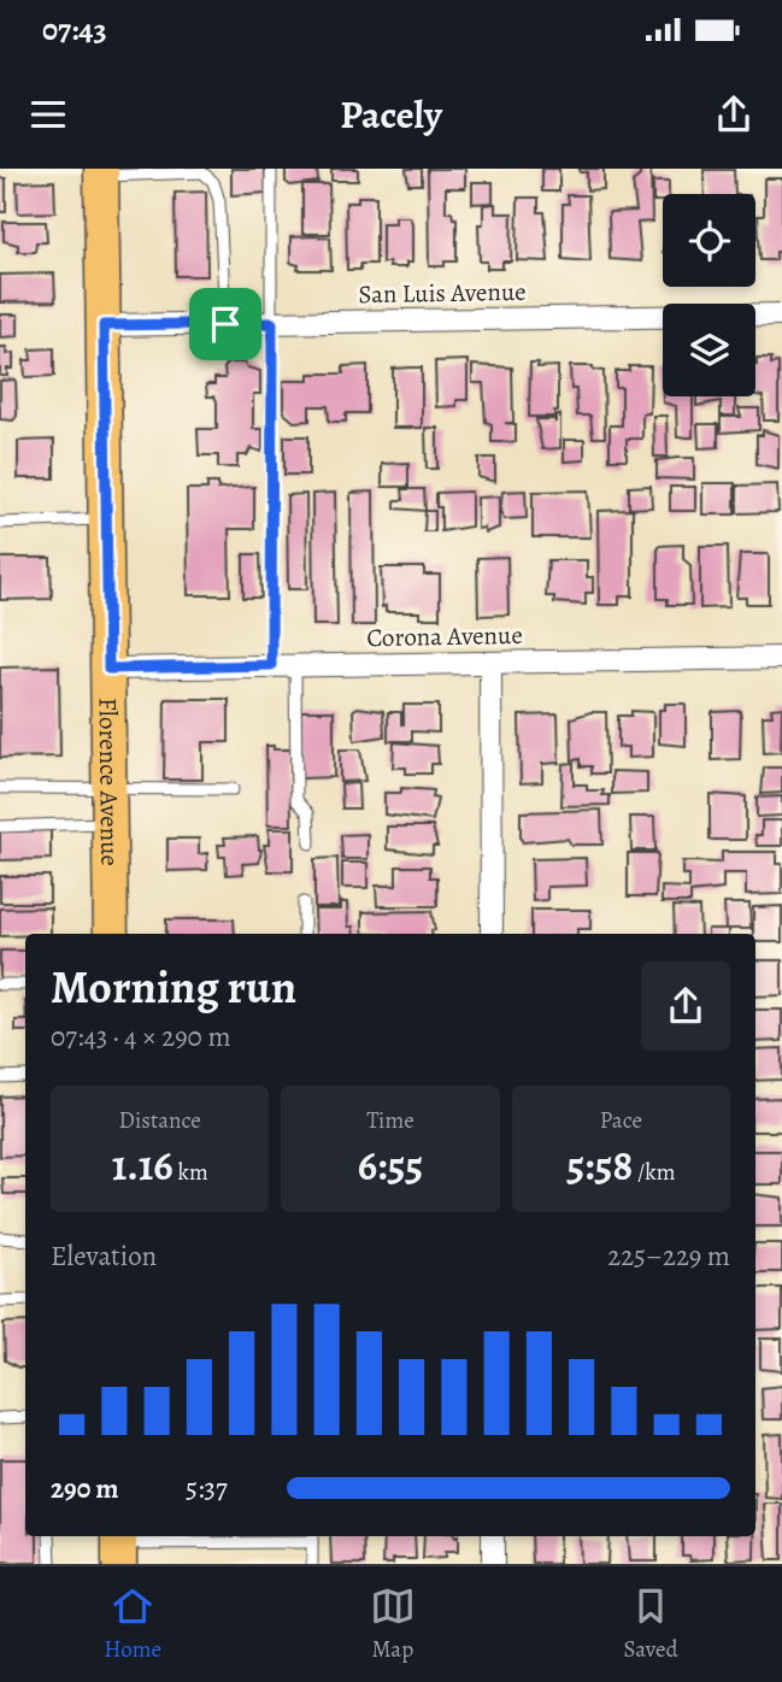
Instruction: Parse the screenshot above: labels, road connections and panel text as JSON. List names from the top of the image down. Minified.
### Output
{"streets":{"main road":["Florence Avenue"],"street":["San Luis Avenue","Corona Avenue"]},"crossings":[["San Luis Avenue","Florence Avenue"],["Corona Avenue","Florence Avenue"]],"page":{"status":"07:43","header":"Pacely","heading":["Morning run","07:43 · 4 × 290 m"],"stats":[["Distance","1.16 km"],["Time","6:55"],["Pace","5:58 /km"]],"chart":["Elevation","225–229 m"],"list":[{"name":"290 m","note":"5:37"}],"tabs":["Home","Map","Saved"]}}
